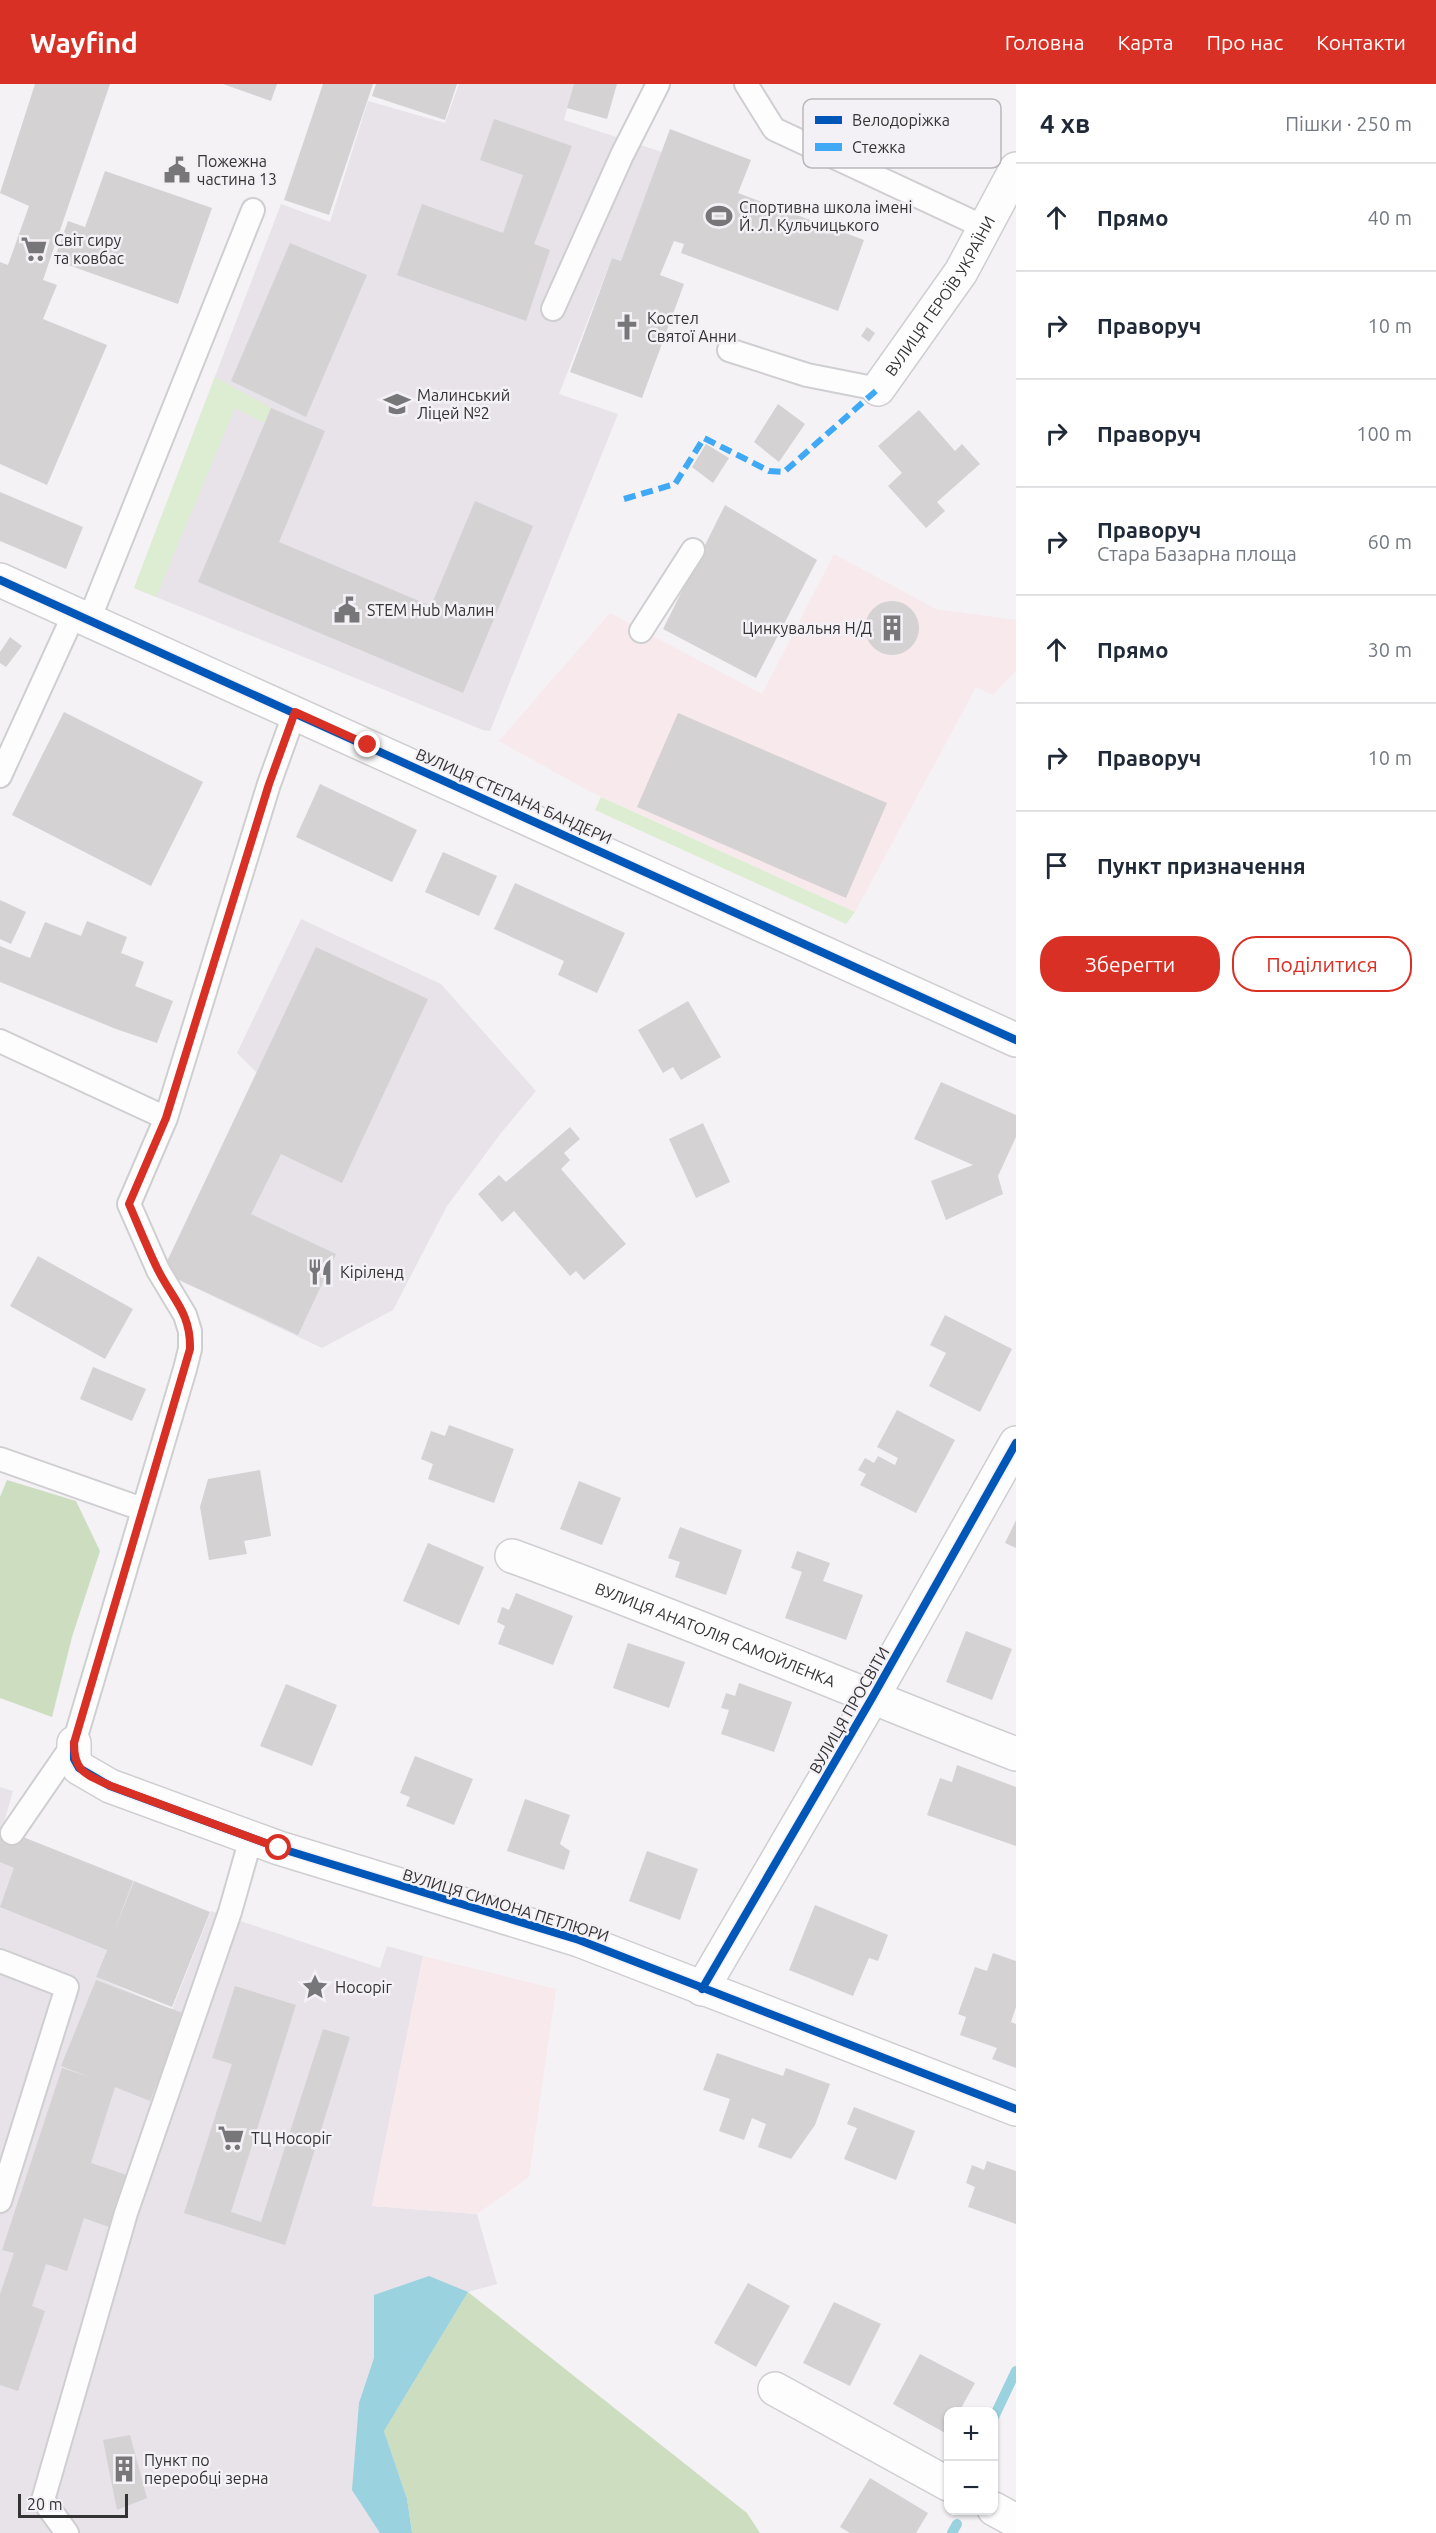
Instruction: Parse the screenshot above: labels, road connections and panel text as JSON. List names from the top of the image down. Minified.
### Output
{"streets":{"street":["ВУЛИЦЯ ГЕРОЇВ УКРАЇНИ","ВУЛИЦЯ СТЕПАНА БАНДЕРИ","ВУЛИЦЯ АНАТОЛІЯ САМОЙЛЕНКА","ВУЛИЦЯ ПРОСВІТИ","ВУЛИЦЯ СИМОНА ПЕТЛЮРИ"]},"crossings":[["ВУЛИЦЯ АНАТОЛІЯ САМОЙЛЕНКА","ВУЛИЦЯ ПРОСВІТИ"],["ВУЛИЦЯ ПРОСВІТИ","ВУЛИЦЯ СИМОНА ПЕТЛЮРИ"]],"places":{"public building":["Пожежна частина 13","STEM Hub Малин"],"sports":["Спортивна школа імені Й. Л. Кульчицького"],"supermarket":["Світ сиру та ковбас","ТЦ Носоріг"],"church":["Костел Святої Анни"],"school or university":["Малинський Ліцей №2"],"building":["Цинкувальня Н/Д","Пункт по переробці зерна"],"restaurant":["Кіріленд"],"place":["Носоріг"]},"legend":["Велодоріжка","Стежка"],"scale_bar":"20 m","page":{"header":"Wayfind","nav":["Головна","Карта","Про нас","Контакти"],"heading":["4 хв","Пішки · 250 m"],"list":[["Прямо","40 m"],["Праворуч","10 m"],["Праворуч","100 m"],["Праворуч","Стара Базарна площа","60 m"],["Прямо","30 m"],["Праворуч","10 m"],"Пункт призначення"],"buttons":["Зберегти","Поділитися"],"map_buttons":["+","−"],"scale":"20 m"}}
